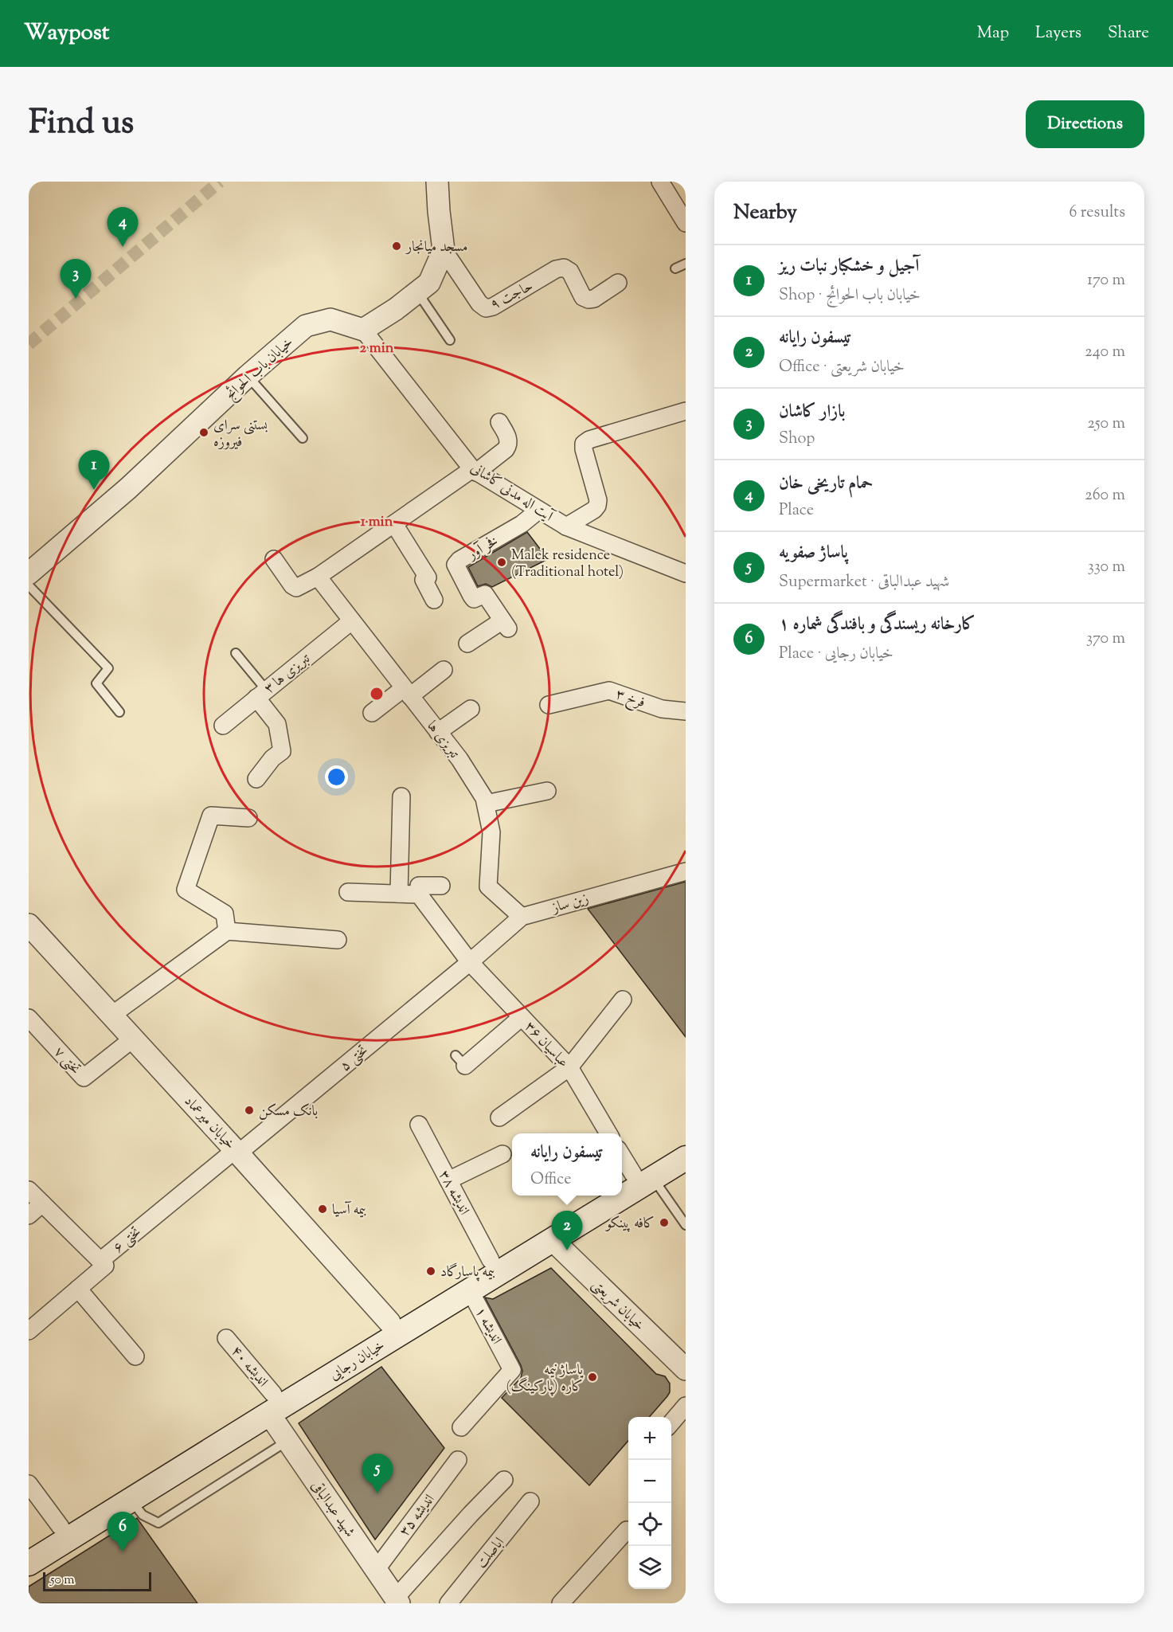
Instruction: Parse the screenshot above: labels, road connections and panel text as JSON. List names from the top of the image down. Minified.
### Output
{"streets":{"main road":["خیابان رجایی"],"street":["حاجت ۹","خیابان باب الحوائج","آیت اله مدنی کاشانی","فخر آور","تبریزی ها ۳","فرخ ۳","تبریزی ها","زین ساز","عباسیان ۳۶","تختی ۵","تختی ۷","خیابان میرعماد","اندیشه ۳۸","تختی ۶","خیابان شریعتی","اندیشه ۱","اندیشه ۴۰","شهید عبدالباقی","اندیشه ۳۵","اباصلت"]},"crossings":[["خیابان باب الحوائج","آیت اله مدنی کاشانی"],["آیت اله مدنی کاشانی","فخر آور"],["تبریزی ها ۳","تبریزی ها"],["تبریزی ها","زین ساز"],["زین ساز","عباسیان ۳۶"],["زین ساز","تختی ۵"],["عباسیان ۳۶","تختی ۵"],["تختی ۵","خیابان میرعماد"],["تختی ۵","تختی ۶"],["تختی ۷","خیابان میرعماد"],["خیابان میرعماد","تختی ۶"],["خیابان میرعماد","خیابان رجایی"],["اندیشه ۳۸","خیابان رجایی"],["خیابان شریعتی","خیابان رجایی"],["اندیشه ۱","خیابان رجایی"],["خیابان رجایی","اندیشه ۴۰"],["خیابان رجایی","شهید عبدالباقی"],["اندیشه ۴۰","شهید عبدالباقی"],["شهید عبدالباقی","اندیشه ۳۵"]],"places":["مسجد میانجار","بستنی سرای فیروزه","Malek residence (Traditional hotel)","بانک مسکن","بیمه آسیا","کافه پینکو","بیمه پاسارگاد","پاساژ نیمه کاره (پارکینگ)"],"scale_bar":"50 m","page":{"header":"Waypost","nav":["Map","Layers","Share"],"title":"Find us","buttons":"Directions","heading":["Nearby","6 results"],"pins":["4","3","1","2","5","6"],"list":[{"mark":"1","name":"آجیل و خشکبار نبات ریز","note":"Shop · خیابان باب الحوائج","value":"170 m"},{"mark":"2","name":"تیسفون رایانه","note":"Office · خیابان شریعتی","value":"240 m"},{"mark":"3","name":"بازار کاشان","note":"Shop","value":"250 m"},{"mark":"4","name":"حمام تاریخی خان","note":"Place","value":"260 m"},{"mark":"5","name":"پاساژ صفویه","note":"Supermarket · شهید عبدالباقی","value":"330 m"},{"mark":"6","name":"کارخانه ریسندگی و بافندگی شماره ۱","note":"Place · خیابان رجایی","value":"370 m"}],"popup":["تیسفون رایانه","Office"],"map_buttons":["+","−"],"scale":"50 m"},"rings":["2 min","1 min"]}
